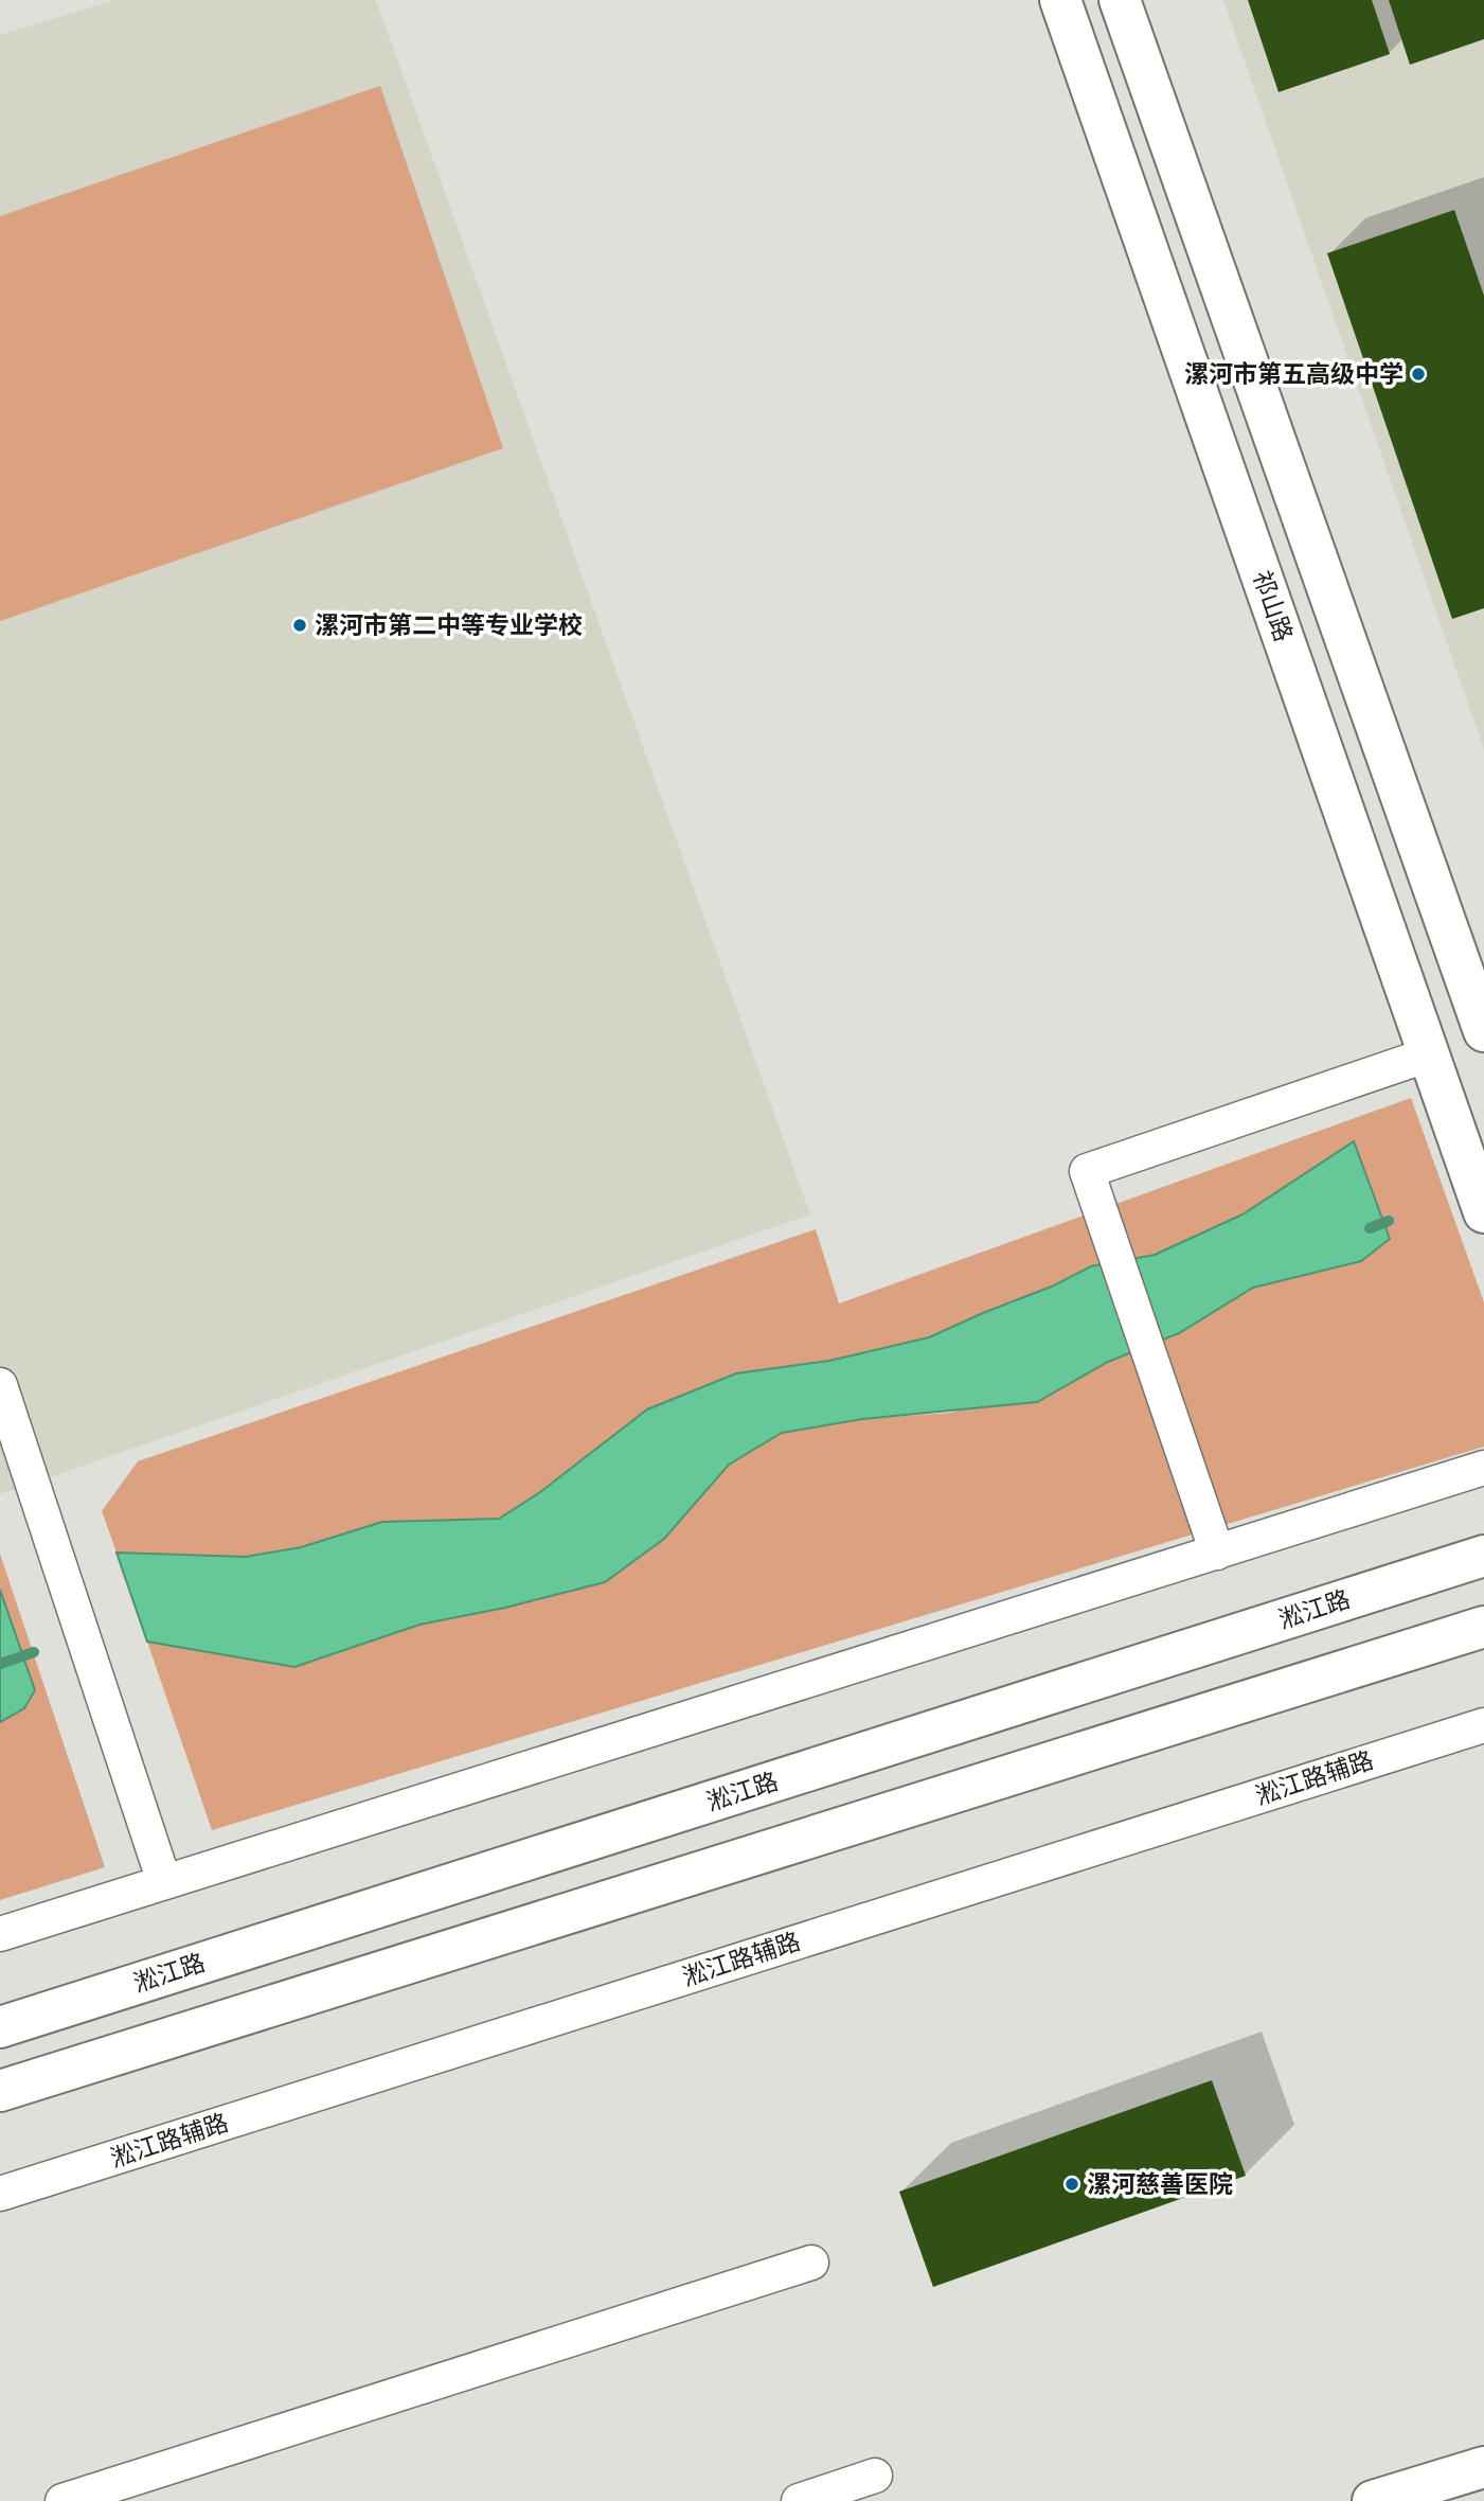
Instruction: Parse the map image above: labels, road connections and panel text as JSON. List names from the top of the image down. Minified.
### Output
{"streets":{"main road":["祁山路","淞江路"],"street":["淞江路辅路"]},"places":["漯河市第五高级中学","漯河市第二中等专业学校","漯河慈善医院"]}
